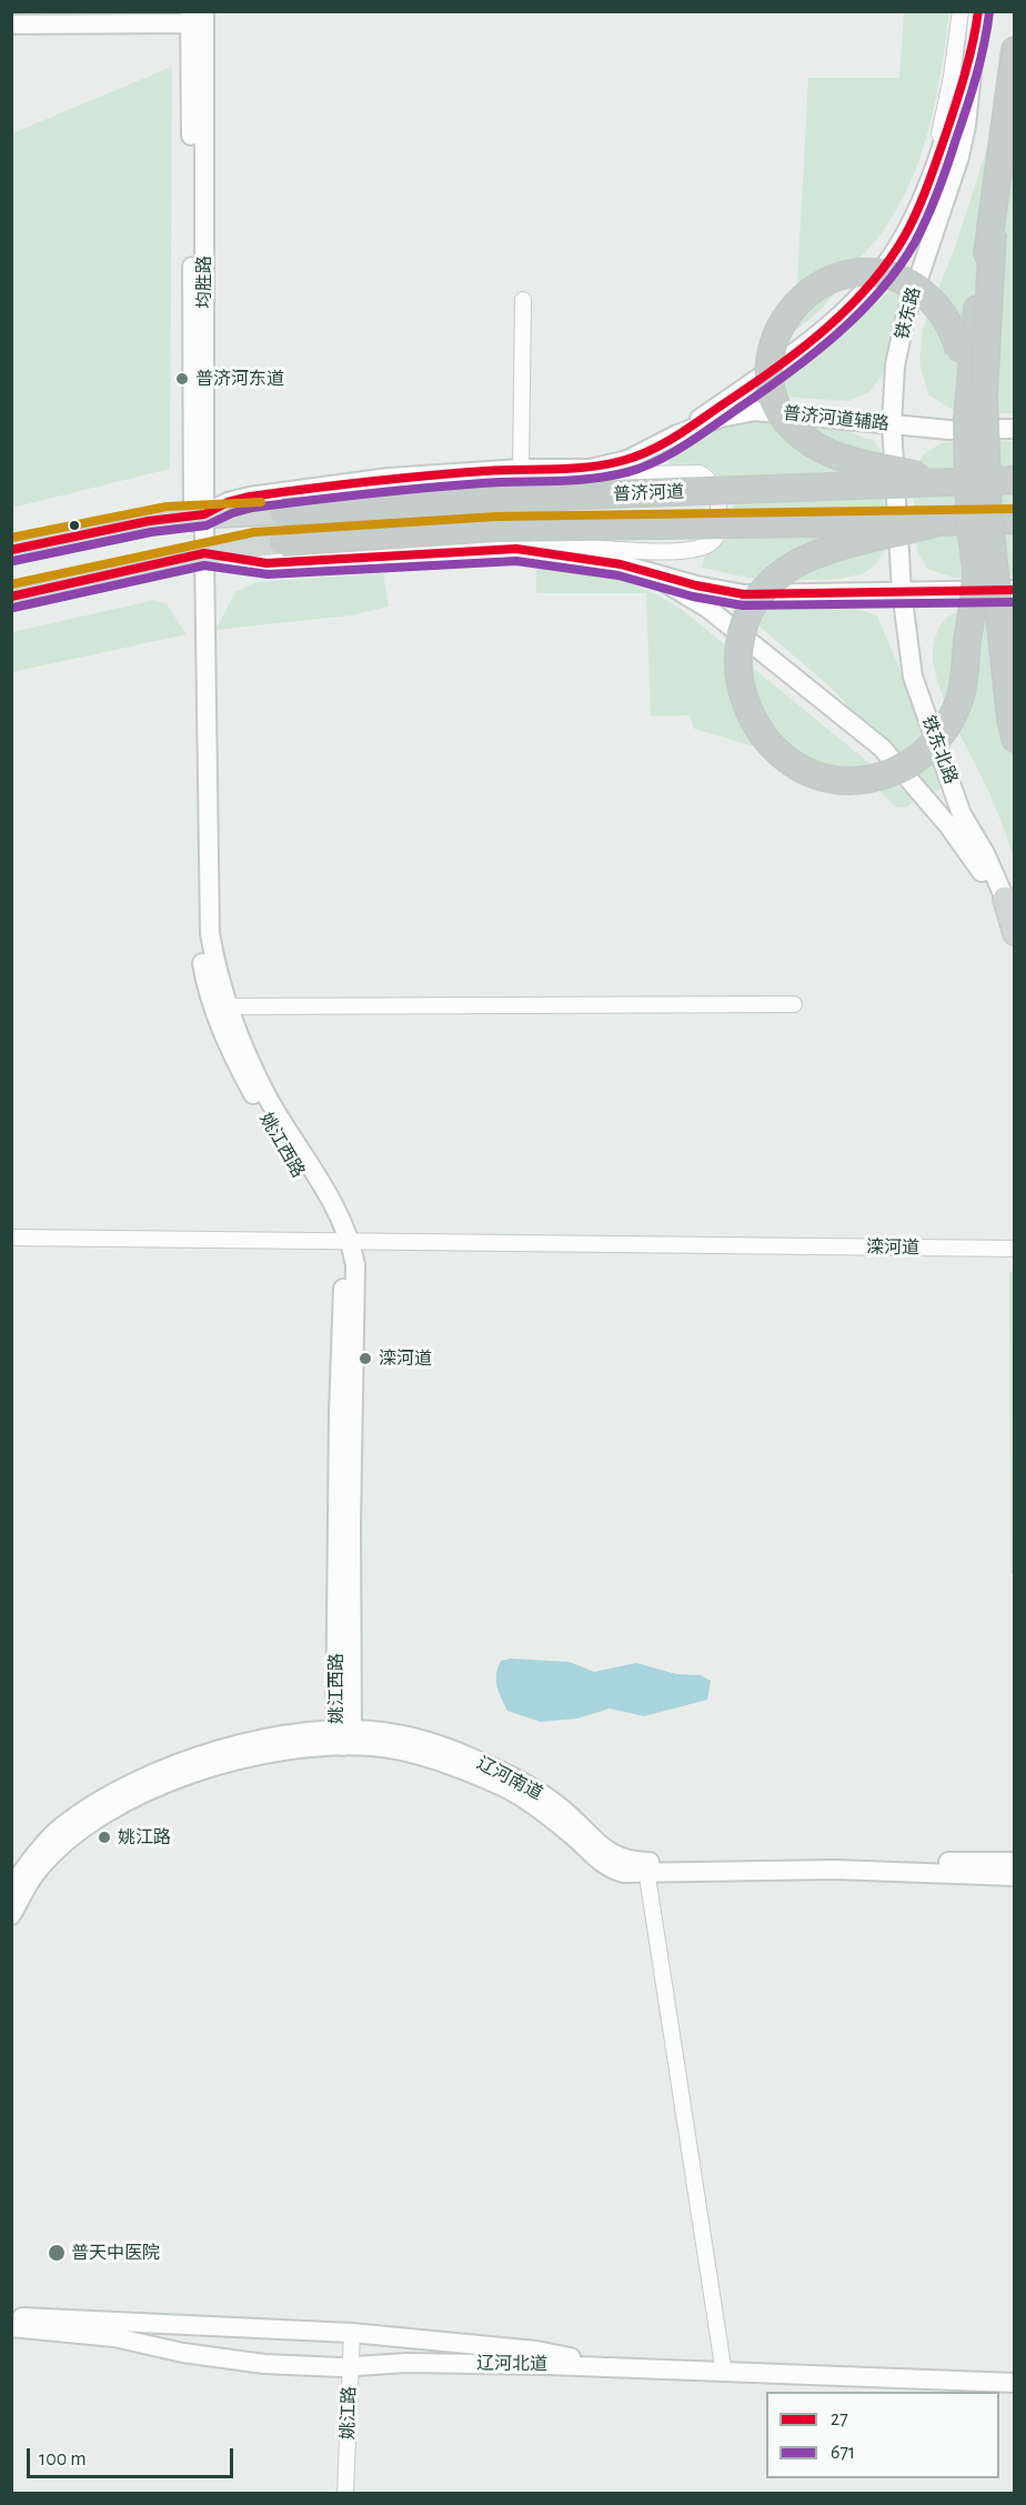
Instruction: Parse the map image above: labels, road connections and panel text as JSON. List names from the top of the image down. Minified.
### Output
{"streets":{"highway":["普济河道"],"street":["均胜路","铁东路","普济河道辅路","铁东北路","姚江西路","滦河道","辽河南道","辽河北道","姚江路"]},"crossings":[["均胜路","普济河道辅路"],["均胜路","姚江西路"],["铁东路","普济河道辅路"],["铁东路","铁东北路"],["普济河道辅路","铁东北路"],["普济河道辅路","姚江西路"],["姚江西路","滦河道"],["姚江西路","辽河南道"],["辽河北道","姚江路"]],"places":["普济河东道","滦河道","姚江路","普天中医院"],"lines":["transit line 27","transit line 671"],"legend":["27","671"],"scale_bar":"100 m"}
